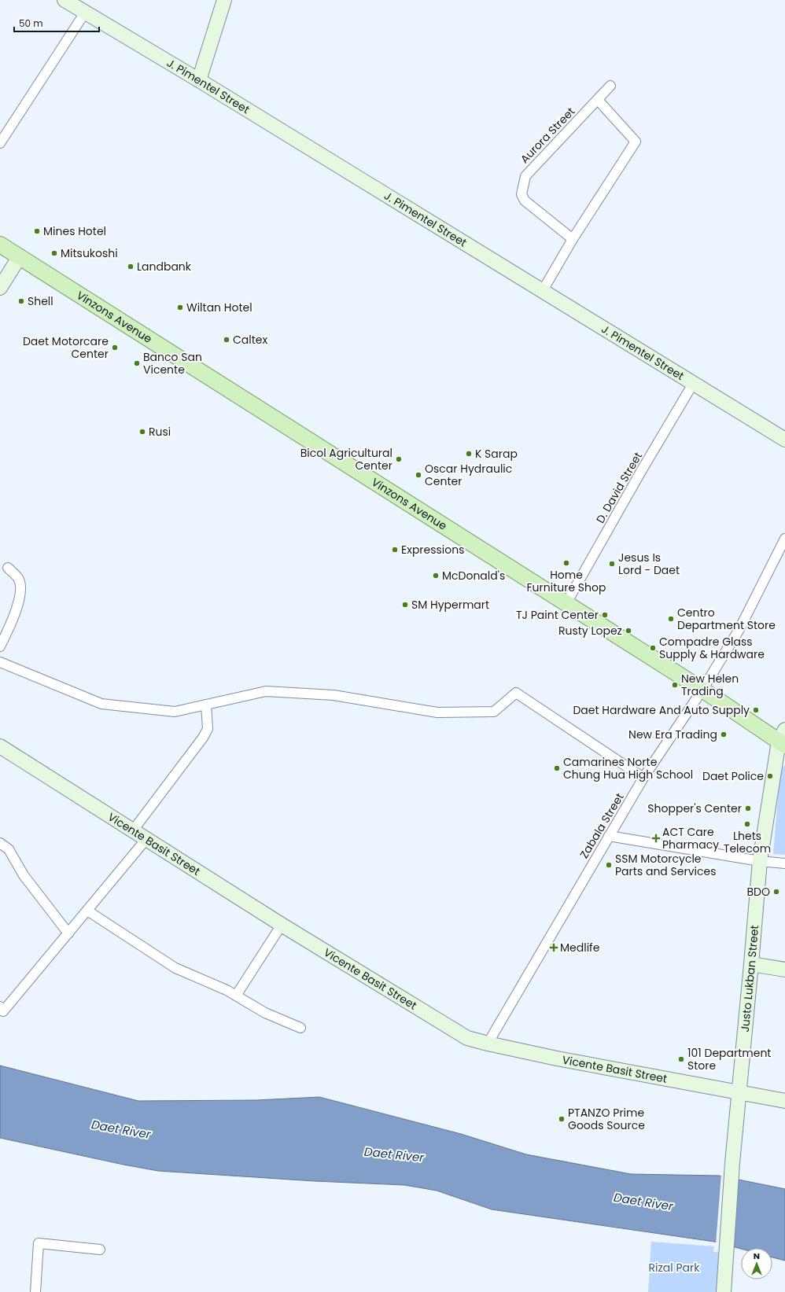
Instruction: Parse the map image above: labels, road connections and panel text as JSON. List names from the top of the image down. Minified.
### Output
{"streets":{"main road":["Vinzons Avenue"],"street":["J. Pimentel Street","Aurora Street","D. David Street","Zabala Street","Vicente Basit Street","Justo Lukban Street"]},"crossings":[["J. Pimentel Street","D. David Street"],["Vinzons Avenue","D. David Street"],["Vinzons Avenue","Zabala Street"],["Vinzons Avenue","Justo Lukban Street"],["Zabala Street","Vicente Basit Street"],["Vicente Basit Street","Justo Lukban Street"]],"water":["Daet River"],"parks":["Rizal Park"],"places":{"other":["Mines Hotel","Mitsukoshi","Landbank","Shell","Wiltan Hotel","Caltex","Daet Motorcare Center","Banco San Vicente","Rusi","K Sarap","Bicol Agricultural Center","Oscar Hydraulic Center","Expressions","Home Furniture Shop","Jesus Is Lord - Daet","McDonald's","SM Hypermart","TJ Paint Center","Centro Department Store","Rusty Lopez","Compadre Glass Supply & Hardware","New Helen Trading","Daet Hardware And Auto Supply","New Era Trading","Camarines Norte Chung Hua High School","Daet Police","Shopper's Center","Lhets Telecom","SSM Motorcycle Parts and Services","BDO","101 Department Store","PTANZO Prime Goods Source"],"health":["ACT Care Pharmacy","Medlife"]},"scale_bar":"50 m","north":"top"}
